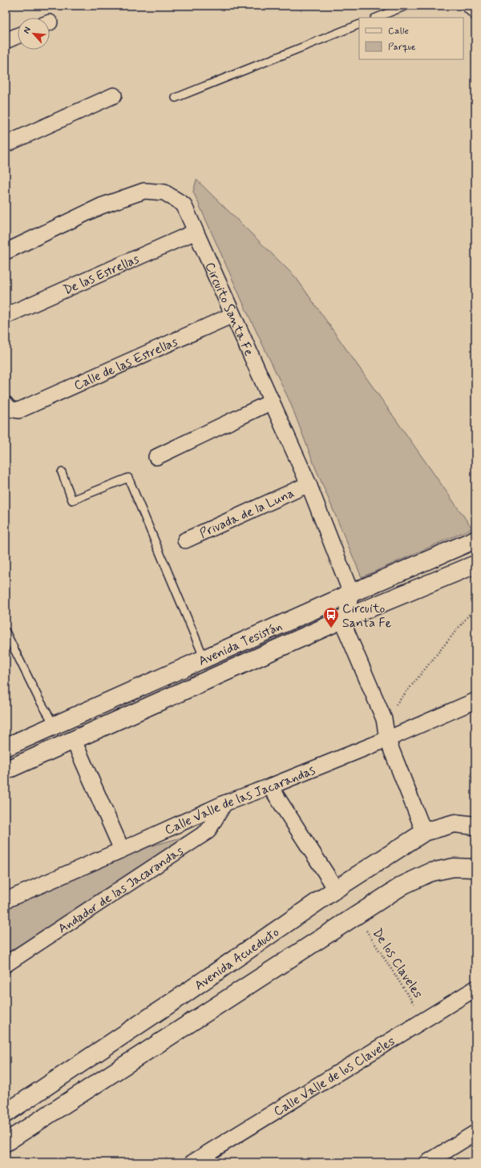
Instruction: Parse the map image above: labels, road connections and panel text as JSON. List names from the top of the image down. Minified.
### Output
{"streets":{"street":["De las Estrellas","Circuito Santa Fe","Calle de las Estrellas","Privada de la Luna","Avenida Tesistán","Calle Valle de las Jacarandas","Andador de las Jacarandas","Avenida Acueducto","Calle Valle de los Claveles"],"path":["De los Claveles"]},"crossings":[["De las Estrellas","Circuito Santa Fe"],["Circuito Santa Fe","Calle de las Estrellas"],["Circuito Santa Fe","Privada de la Luna"],["Circuito Santa Fe","Avenida Tesistán"],["Calle Valle de las Jacarandas","Andador de las Jacarandas"],["De los Claveles","Calle Valle de los Claveles"]],"places":{"bus stop":["Circuito Santa Fe"]},"legend":["Calle","Parque"],"north":"top left"}
